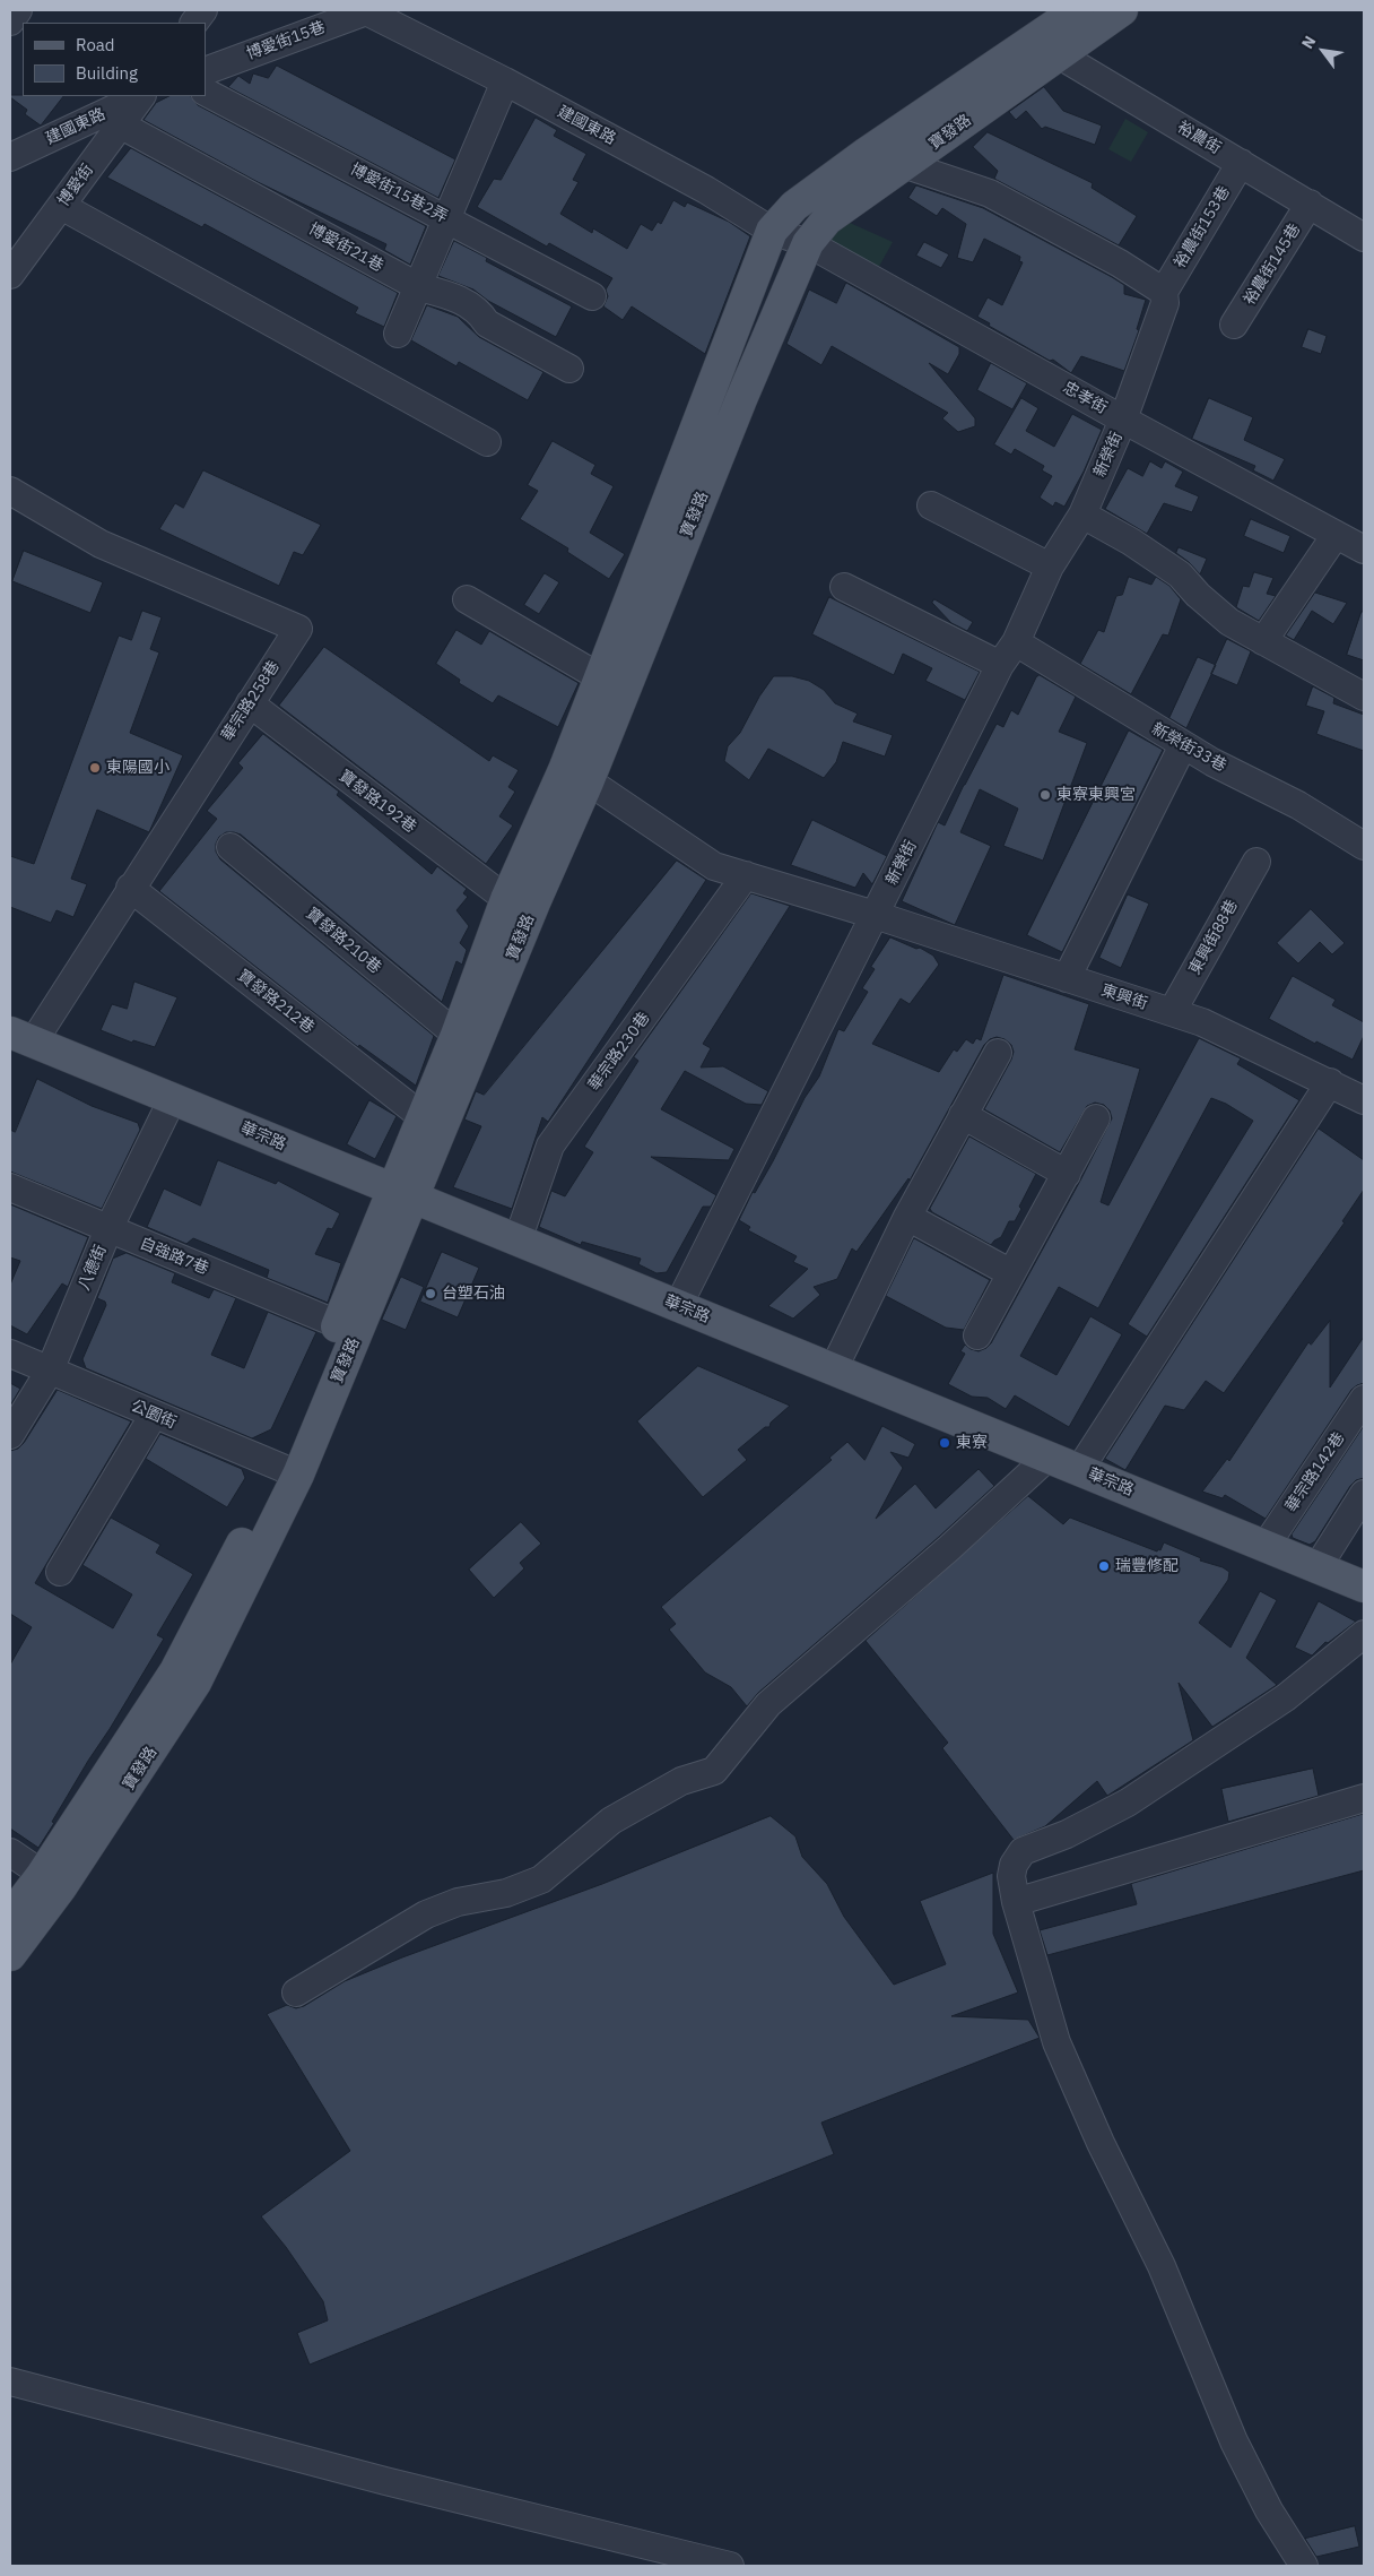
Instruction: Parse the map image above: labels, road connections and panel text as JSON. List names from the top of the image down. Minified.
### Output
{"streets":{"main road":["寶發路","華宗路"],"street":["博愛街15巷","建國東路","裕農街","博愛街","博愛街15巷2弄","裕農街153巷","博愛街21巷","裕農街145巷","忠孝街","新榮街","華宗路258巷","新榮街33巷","寶發路192巷","東興街88巷","寶發路210巷","東興街","寶發路212巷","華宗路230巷","自強路7巷","八德街","公園街","華宗路142巷"]},"crossings":[["博愛街15巷","建國東路"],["建國東路","寶發路"],["建國東路","忠孝街"],["寶發路","裕農街"],["寶發路","忠孝街"],["寶發路","寶發路192巷"],["寶發路","寶發路210巷"],["寶發路","東興街"],["寶發路","寶發路212巷"],["寶發路","華宗路"],["寶發路","自強路7巷"],["寶發路","公園街"],["裕農街","裕農街153巷"],["裕農街","裕農街145巷"],["博愛街","博愛街21巷"],["裕農街153巷","新榮街"],["忠孝街","新榮街"],["新榮街","新榮街33巷"],["新榮街","東興街"],["新榮街","華宗路"],["華宗路258巷","寶發路192巷"],["華宗路258巷","寶發路212巷"],["華宗路258巷","華宗路"],["東興街88巷","東興街"],["東興街","華宗路230巷"],["華宗路230巷","華宗路"],["華宗路","八德街"],["華宗路","華宗路142巷"],["自強路7巷","八德街"],["八德街","公園街"]],"places":["東陽國小","東寮東興宮","台塑石油","東寮","瑞豐修配"],"legend":["Road","Building"],"north":"top left"}
